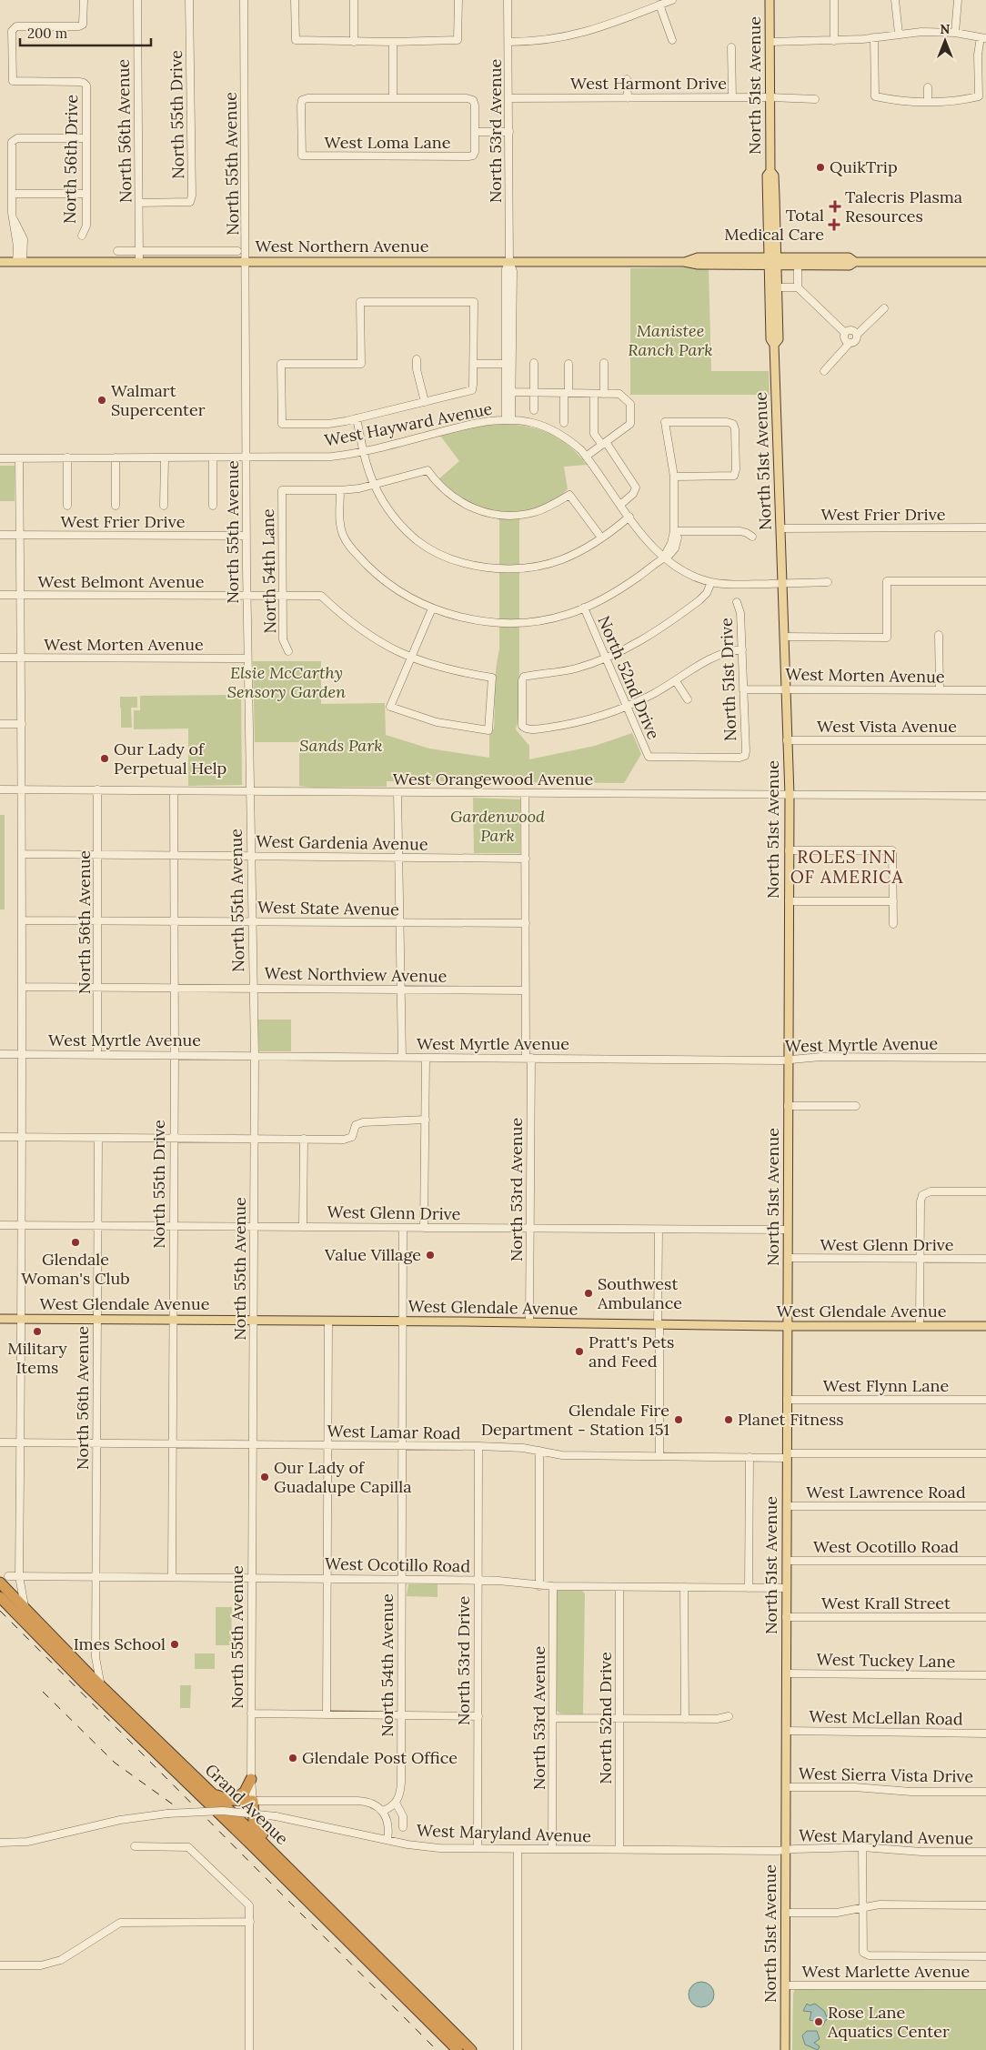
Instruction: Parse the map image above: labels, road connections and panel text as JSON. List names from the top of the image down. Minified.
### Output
{"streets":{"highway":["Grand Avenue"],"main road":["North 51st Avenue","West Northern Avenue","West Glendale Avenue"],"street":["West Harmont Drive","North 55th Drive","North 56th Avenue","North 53rd Avenue","West Loma Lane","North 56th Drive","North 55th Avenue","West Hayward Avenue","West Frier Drive","North 54th Lane","West Belmont Avenue","West Morten Avenue","North 52nd Drive","North 51st Drive","West Vista Avenue","West Orangewood Avenue","West Gardenia Avenue","West State Avenue","West Northview Avenue","West Myrtle Avenue","West Glenn Drive","West Flynn Lane","West Lamar Road","West Lawrence Road","West Ocotillo Road","West Krall Street","North 53rd Drive","West Tuckey Lane","North 54th Avenue","West McLellan Road","West Sierra Vista Drive","West Maryland Avenue","West Marlette Avenue"]},"crossings":[["West Harmont Drive","North 51st Avenue"],["West Harmont Drive","North 53rd Avenue"],["North 51st Avenue","West Northern Avenue"],["North 51st Avenue","West Hayward Avenue"],["North 51st Avenue","West Frier Drive"],["North 51st Avenue","West Morten Avenue"],["North 51st Avenue","West Vista Avenue"],["North 51st Avenue","West Orangewood Avenue"],["North 51st Avenue","West Myrtle Avenue"],["North 51st Avenue","West Glenn Drive"],["North 51st Avenue","West Glendale Avenue"],["North 51st Avenue","West Flynn Lane"],["North 51st Avenue","West Lamar Road"],["North 51st Avenue","West Lawrence Road"],["North 51st Avenue","West Ocotillo Road"],["North 51st Avenue","West Krall Street"],["North 51st Avenue","West Tuckey Lane"],["North 51st Avenue","West McLellan Road"],["North 51st Avenue","West Sierra Vista Drive"],["North 51st Avenue","West Maryland Avenue"],["North 51st Avenue","West Marlette Avenue"],["North 55th Drive","North 56th Avenue"],["North 55th Drive","West Orangewood Avenue"],["North 55th Drive","West Gardenia Avenue"],["North 55th Drive","West State Avenue"],["North 55th Drive","West Northview Avenue"],["North 55th Drive","West Myrtle Avenue"],["North 55th Drive","West Glenn Drive"],["North 55th Drive","West Glendale Avenue"],["North 55th Drive","West Lamar Road"],["North 55th Drive","West Ocotillo Road"],["North 56th Avenue","West Northern Avenue"],["North 56th Avenue","West Orangewood Avenue"],["North 56th Avenue","West Gardenia Avenue"],["North 56th Avenue","West State Avenue"],["North 56th Avenue","West Northview Avenue"],["North 56th Avenue","West Myrtle Avenue"],["North 56th Avenue","West Glenn Drive"],["North 56th Avenue","West Glendale Avenue"],["North 56th Avenue","West Lamar Road"],["North 56th Avenue","West Ocotillo Road"],["North 56th Avenue","Grand Avenue"],["North 53rd Avenue","West Northern Avenue"],["North 53rd Avenue","West Hayward Avenue"],["North 53rd Avenue","West Orangewood Avenue"],["North 53rd Avenue","West Gardenia Avenue"],["North 53rd Avenue","West State Avenue"],["North 53rd Avenue","West Northview Avenue"],["North 53rd Avenue","West Myrtle Avenue"],["North 53rd Avenue","West Glenn Drive"],["North 53rd Avenue","West Glendale Avenue"],["North 53rd Avenue","West Ocotillo Road"],["North 53rd Avenue","West Maryland Avenue"],["North 55th Avenue","West Northern Avenue"],["North 55th Avenue","West Hayward Avenue"],["North 55th Avenue","West Frier Drive"],["North 55th Avenue","West Belmont Avenue"],["North 55th Avenue","West Morten Avenue"],["North 55th Avenue","West Orangewood Avenue"],["North 55th Avenue","West Gardenia Avenue"],["North 55th Avenue","West State Avenue"],["North 55th Avenue","West Northview Avenue"],["North 55th Avenue","West Myrtle Avenue"],["North 55th Avenue","West Glenn Drive"],["North 55th Avenue","West Glendale Avenue"],["North 55th Avenue","West Lamar Road"],["North 55th Avenue","West Ocotillo Road"],["North 54th Lane","West Belmont Avenue"],["West Morten Avenue","North 51st Drive"],["North 52nd Drive","North 51st Drive"],["North 52nd Drive","West Ocotillo Road"],["North 52nd Drive","West Maryland Avenue"],["West Glenn Drive","North 54th Avenue"],["West Glendale Avenue","North 54th Avenue"],["West Lamar Road","North 53rd Drive"],["West Lamar Road","North 54th Avenue"],["West Ocotillo Road","North 53rd Drive"],["West Ocotillo Road","North 54th Avenue"],["West Ocotillo Road","Grand Avenue"],["North 53rd Drive","West Maryland Avenue"]],"districts":["ROLES INN OF AMERICA"],"parks":["Manistee Ranch Park","Elsie McCarthy Sensory Garden","Sands Park","Gardenwood Park"],"places":{"other":["QuikTrip","Walmart Supercenter","Our Lady of Perpetual Help","Glendale Woman's Club","Value Village","Southwest Ambulance","Military Items","Pratt's Pets and Feed","Glendale Fire Department - Station 151","Planet Fitness","Our Lady of Guadalupe Capilla","Imes School","Glendale Post Office","Rose Lane Aquatics Center"],"health":["Talecris Plasma Resources","Total Medical Care"]},"scale_bar":"200 m","north":"top"}
